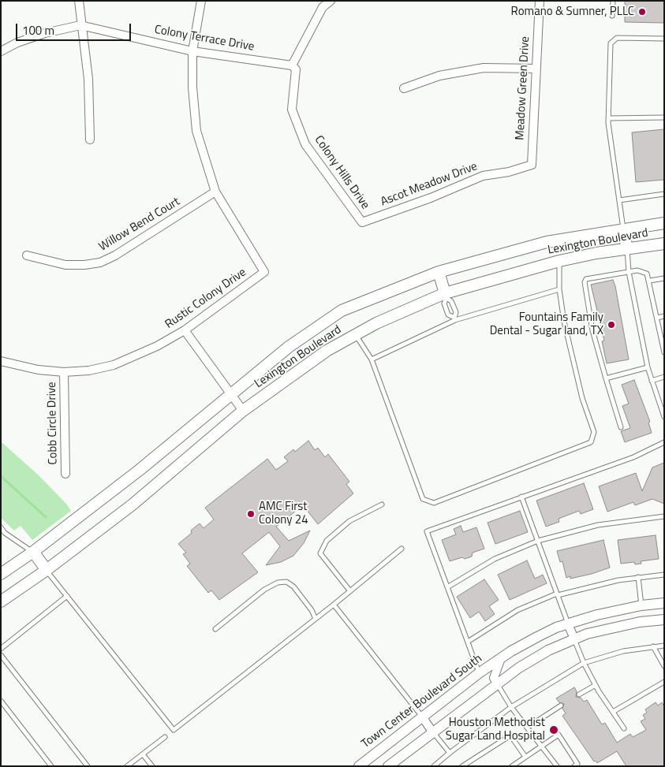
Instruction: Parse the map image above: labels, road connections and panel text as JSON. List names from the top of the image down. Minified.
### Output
{"streets":{"main road":["Lexington Boulevard"],"street":["Colony Terrace Drive","Meadow Green Drive","Colony Hills Drive","Ascot Meadow Drive","Willow Bend Court","Rustic Colony Drive","Cobb Circle Drive","Town Center Boulevard South"]},"crossings":[["Colony Terrace Drive","Colony Hills Drive"],["Meadow Green Drive","Ascot Meadow Drive"],["Colony Hills Drive","Ascot Meadow Drive"],["Willow Bend Court","Rustic Colony Drive"],["Rustic Colony Drive","Cobb Circle Drive"]],"places":["Romano & Sumner, PLLC","Fountains Family Dental - Sugar land, TX","AMC First Colony 24","Houston Methodist Sugar Land Hospital"],"scale_bar":"100 m"}
